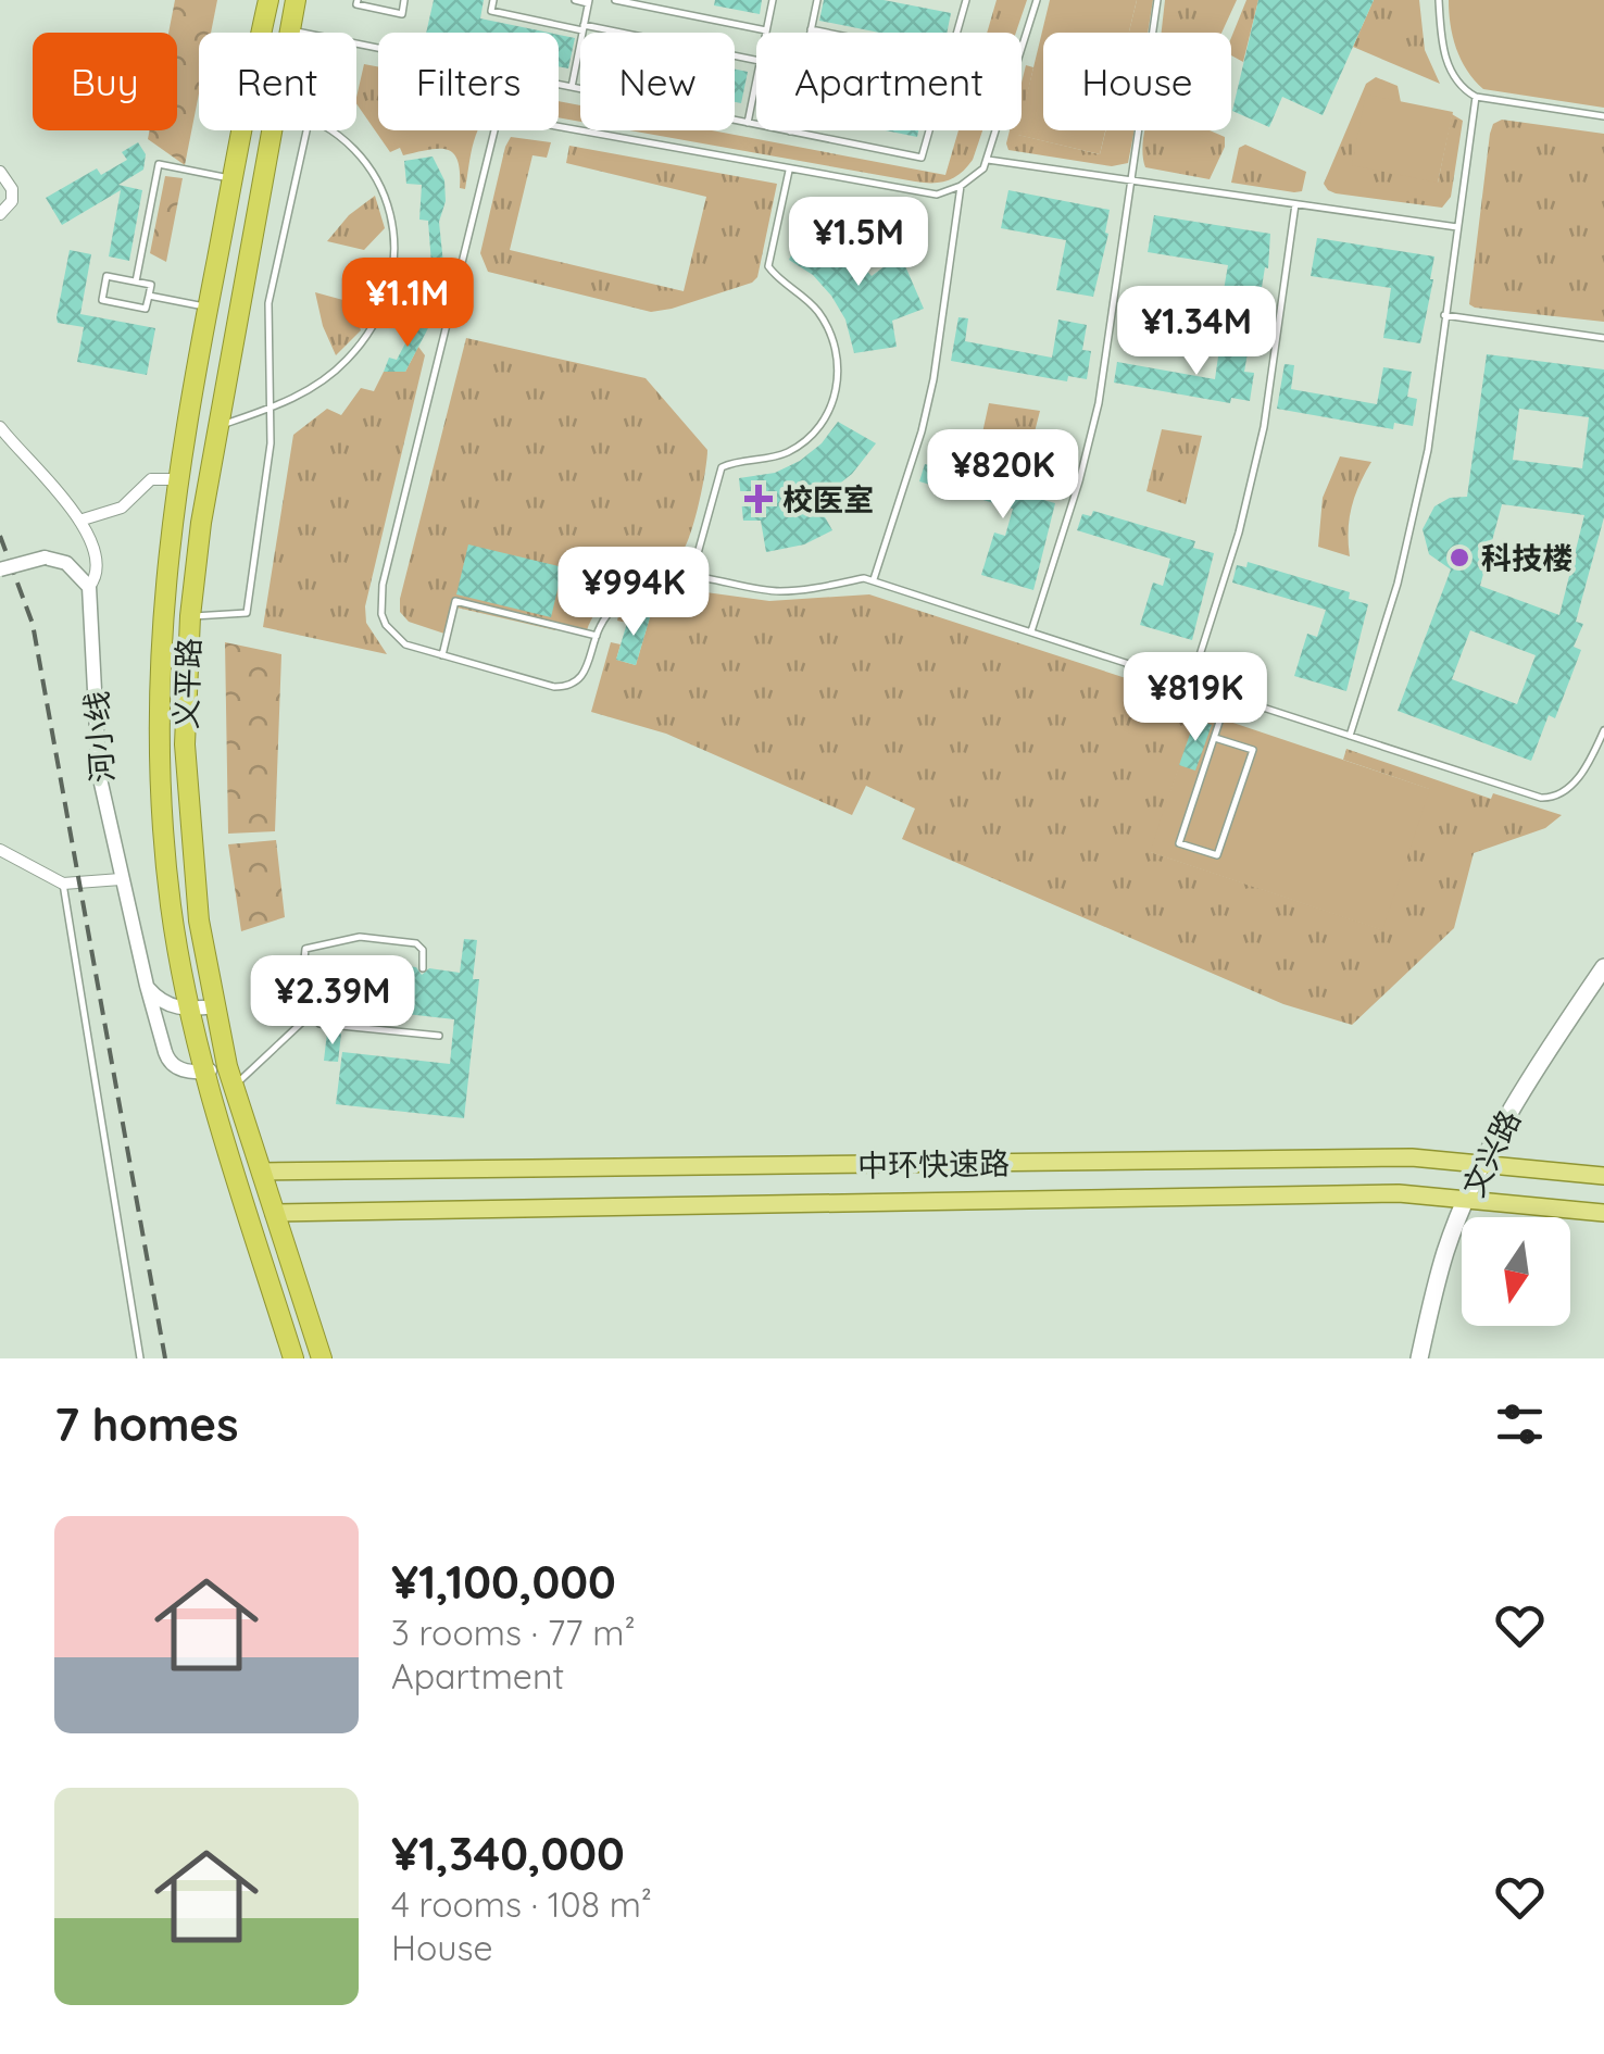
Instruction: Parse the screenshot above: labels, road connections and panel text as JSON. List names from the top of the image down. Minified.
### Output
{"streets":{"highway":["义平路"],"main road":["文兴路","中环快速路"],"street":["河小线"]},"crossings":[["义平路","河小线"],["义平路","中环快速路"],["文兴路","中环快速路"]],"places":{"health":["校医室"],"other":["科技楼"]},"north":"bottom","page":{"chip":["Buy","Rent","Filters","New","Apartment","House"],"price":["¥1.5M","¥1.1M","¥1.34M","¥820K","¥994K","¥819K","¥2.39M"],"heading":"7 homes","list":[{"name":"¥1,100,000","note":"3 rooms · 77 m² · Apartment"},{"name":"¥1,340,000","note":"4 rooms · 108 m² · House"}]}}
